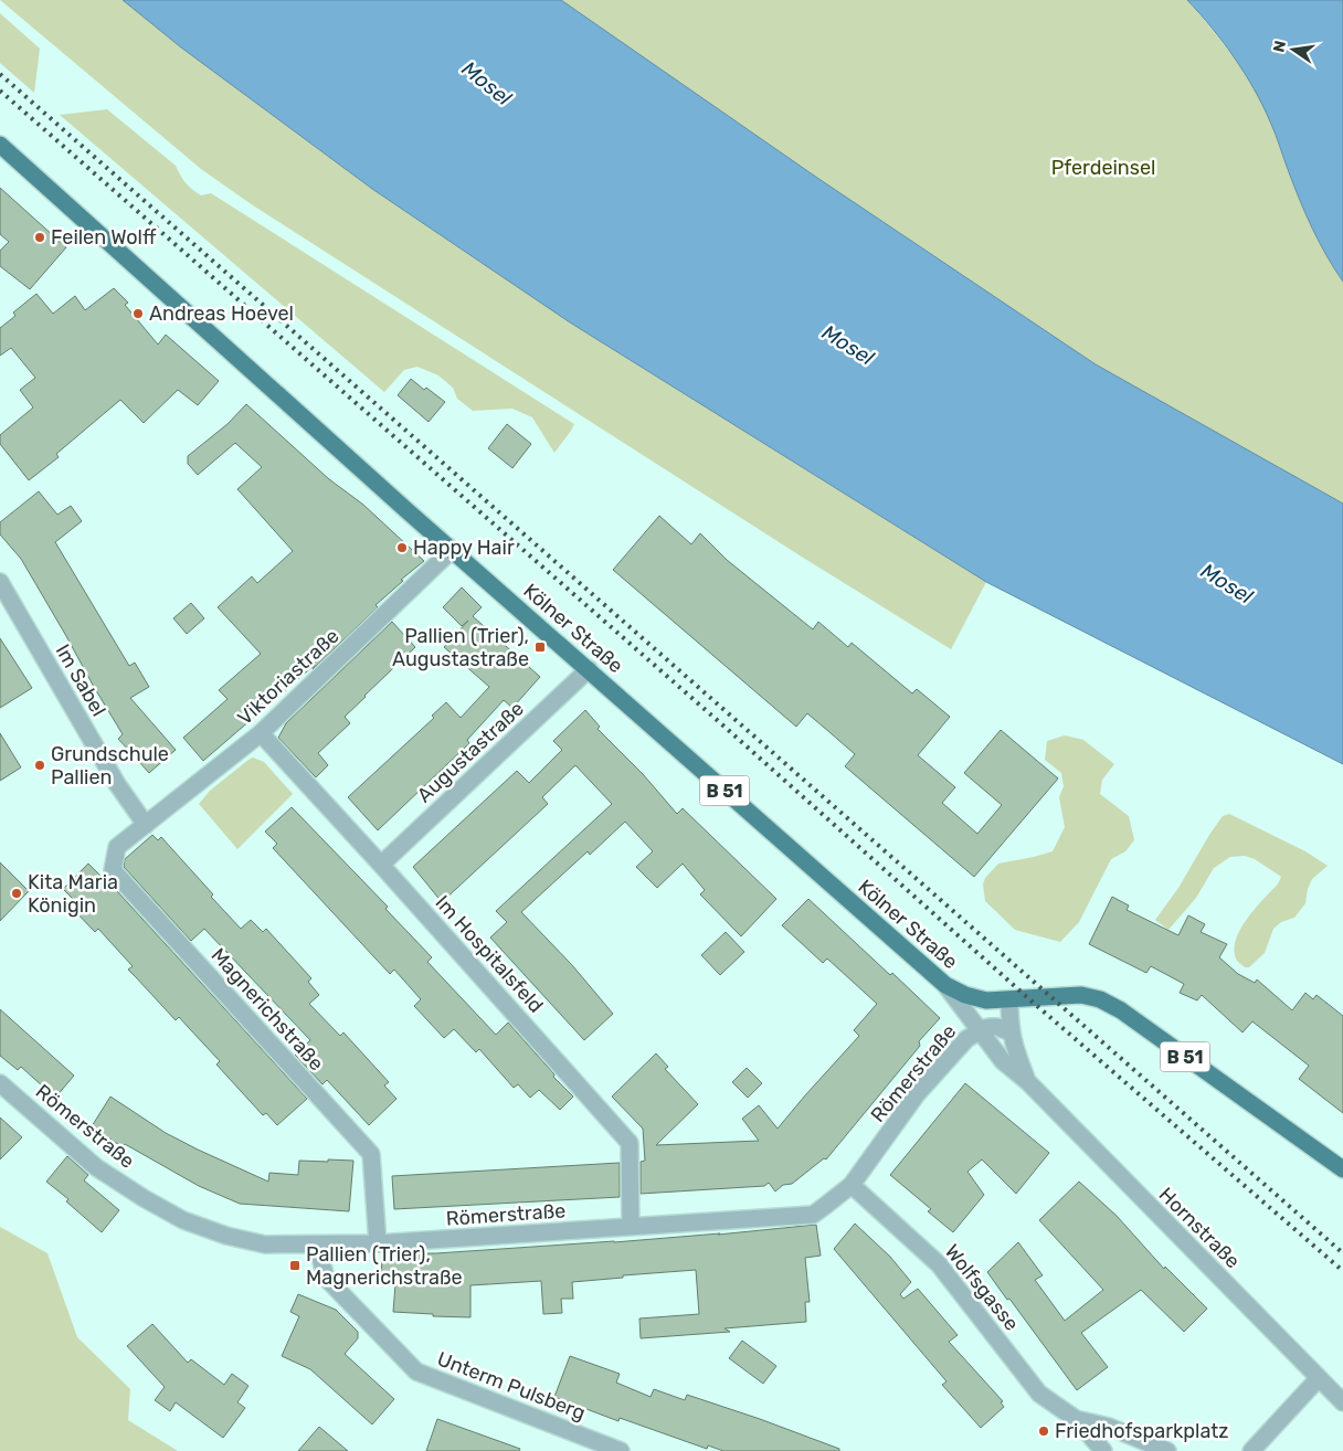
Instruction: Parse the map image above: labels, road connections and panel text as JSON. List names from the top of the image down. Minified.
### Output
{"streets":{"main road":["Kölner Straße","B 51"],"street":["Viktoriastraße","Im Sabel","Augustastraße","Im Hospitalsfeld","Magnerichstraße","Römerstraße","Hornstraße","Wolfsgasse","Unterm Pulsberg"]},"crossings":[["Kölner Straße","Viktoriastraße"],["Kölner Straße","Augustastraße"],["Kölner Straße","B 51"],["Kölner Straße","Hornstraße"],["Viktoriastraße","Im Sabel"],["Viktoriastraße","Im Hospitalsfeld"],["Viktoriastraße","Magnerichstraße"],["Im Sabel","Magnerichstraße"],["Augustastraße","Im Hospitalsfeld"],["B 51","Hornstraße"],["Im Hospitalsfeld","Römerstraße"],["Magnerichstraße","Römerstraße"],["Römerstraße","Hornstraße"],["Römerstraße","Wolfsgasse"],["Römerstraße","Unterm Pulsberg"]],"water":["Mosel"],"parks":["Pferdeinsel"],"places":{"other":["Feilen Wolff","Andreas Hoevel","Happy Hair","Grundschule Pallien","Kita Maria Königin","Friedhofsparkplatz"],"transit":["Pallien (Trier), Augustastraße","Pallien (Trier), Magnerichstraße"]},"north":"left"}
